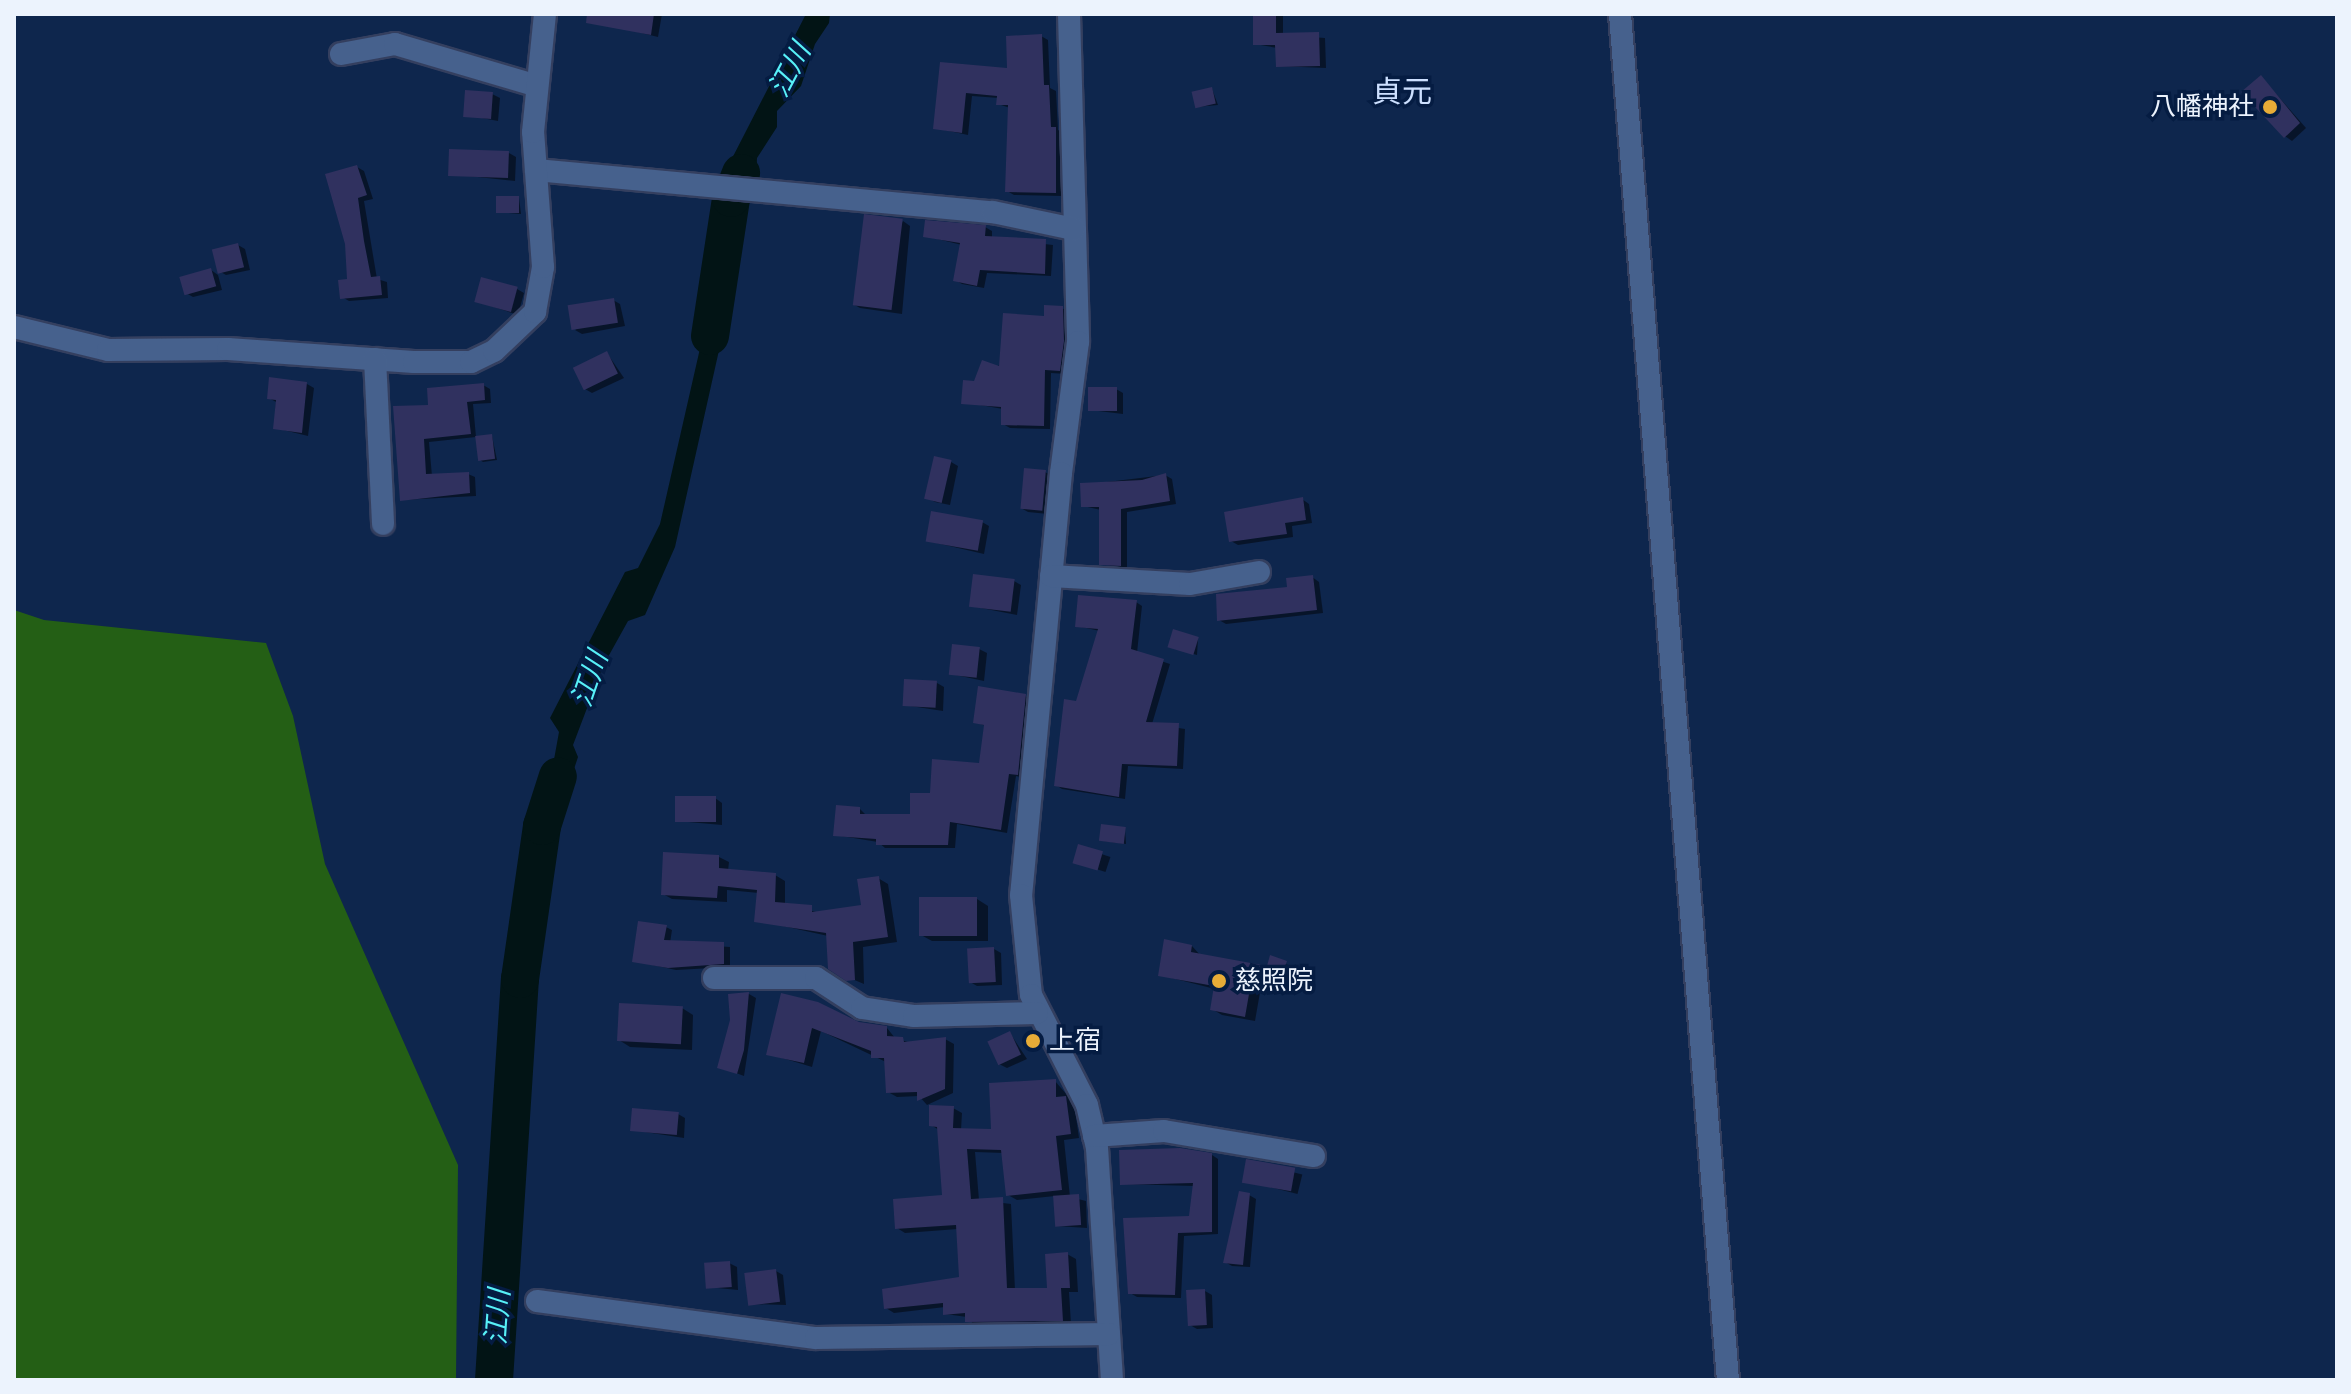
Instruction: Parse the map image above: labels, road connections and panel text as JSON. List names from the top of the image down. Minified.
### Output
{"districts":["貞元"],"water":["江川"],"places":["八幡神社","慈照院","上宿"]}
